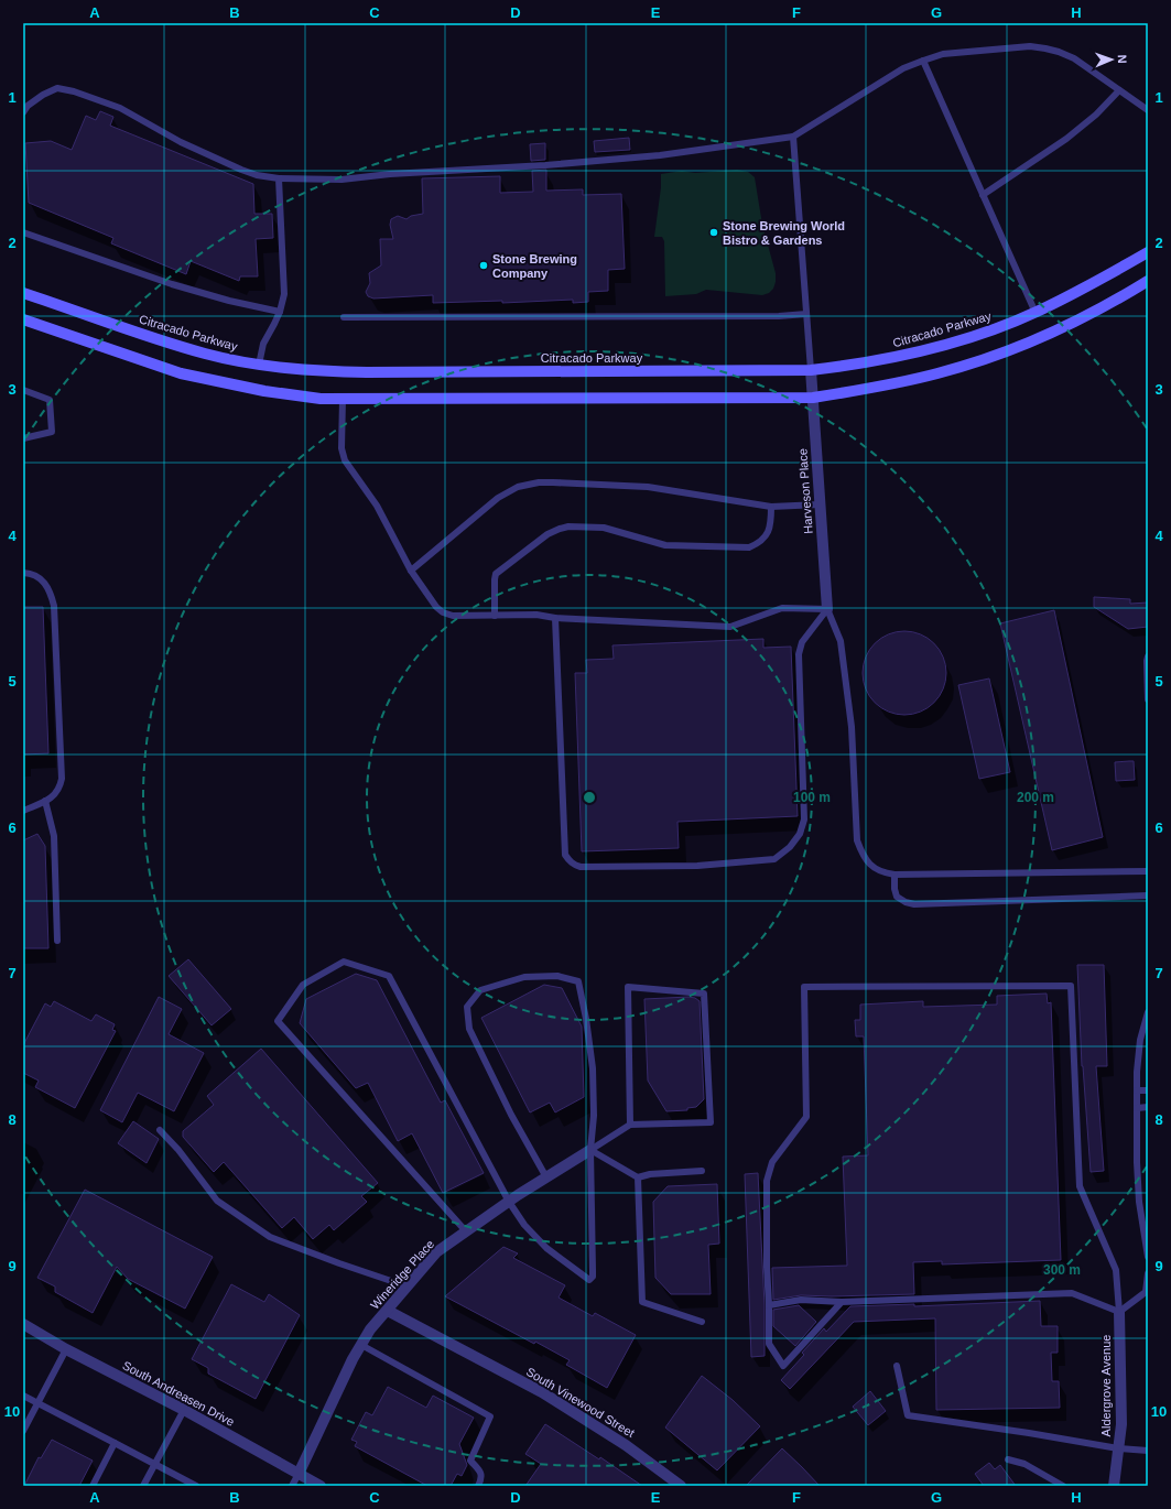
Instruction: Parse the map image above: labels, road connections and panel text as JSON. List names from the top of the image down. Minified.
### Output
{"streets":{"main road":["Citracado Parkway"],"street":["Harveson Place","Wineridge Place","Aldergrove Avenue","South Andreasen Drive","South Vinewood Street"]},"crossings":[["Citracado Parkway","Harveson Place"],["Wineridge Place","South Andreasen Drive"],["Wineridge Place","South Vinewood Street"]],"places":["Stone Brewing World Bistro & Gardens","Stone Brewing Company"],"north":"right","grid":{"columns":["A","B","C","D","E","F","G","H"],"rows":["1","2","3","4","5","6","7","8","9","10"]},"rings":["100 m","200 m","300 m"]}
